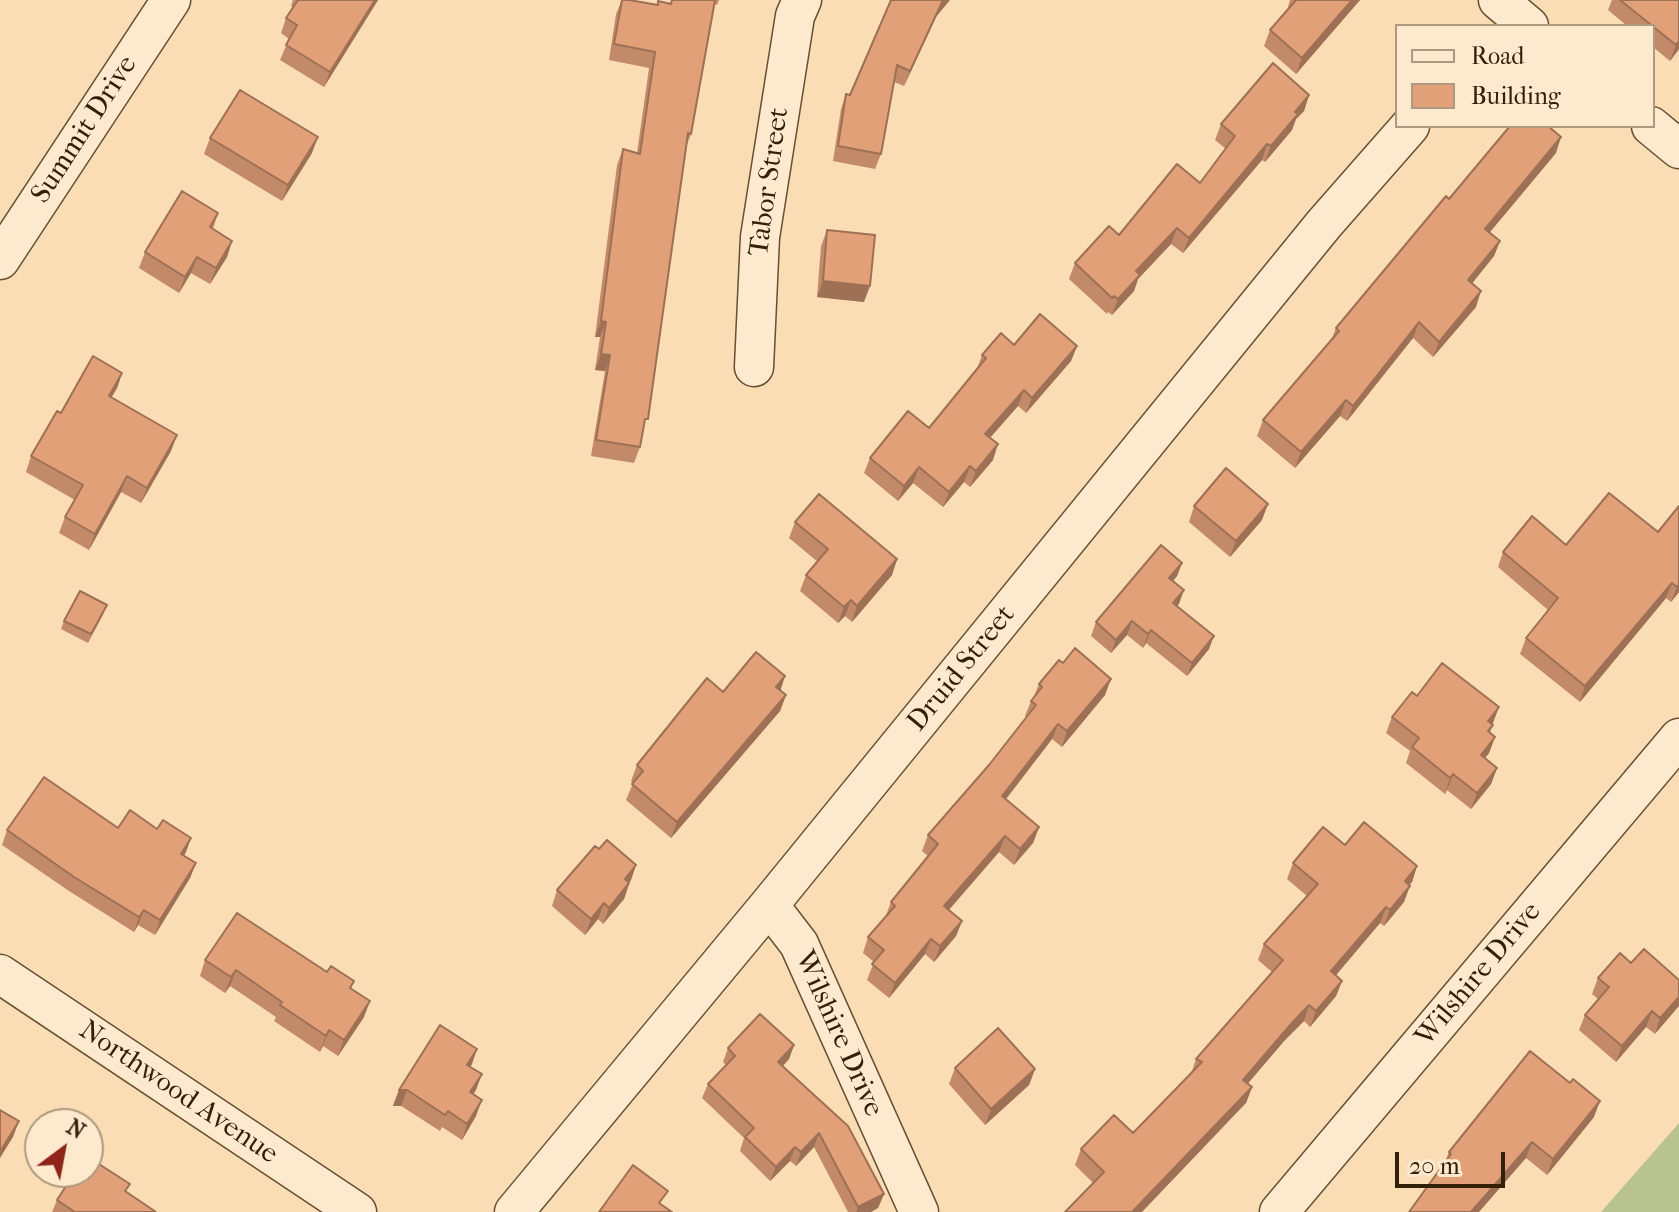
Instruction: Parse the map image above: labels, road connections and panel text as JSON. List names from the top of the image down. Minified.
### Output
{"streets":{"street":["Summit Drive","Tabor Street","Druid Street","Wilshire Drive","Northwood Avenue"]},"crossings":[["Druid Street","Wilshire Drive"]],"legend":["Road","Building"],"scale_bar":"20 m","north":"top right"}
